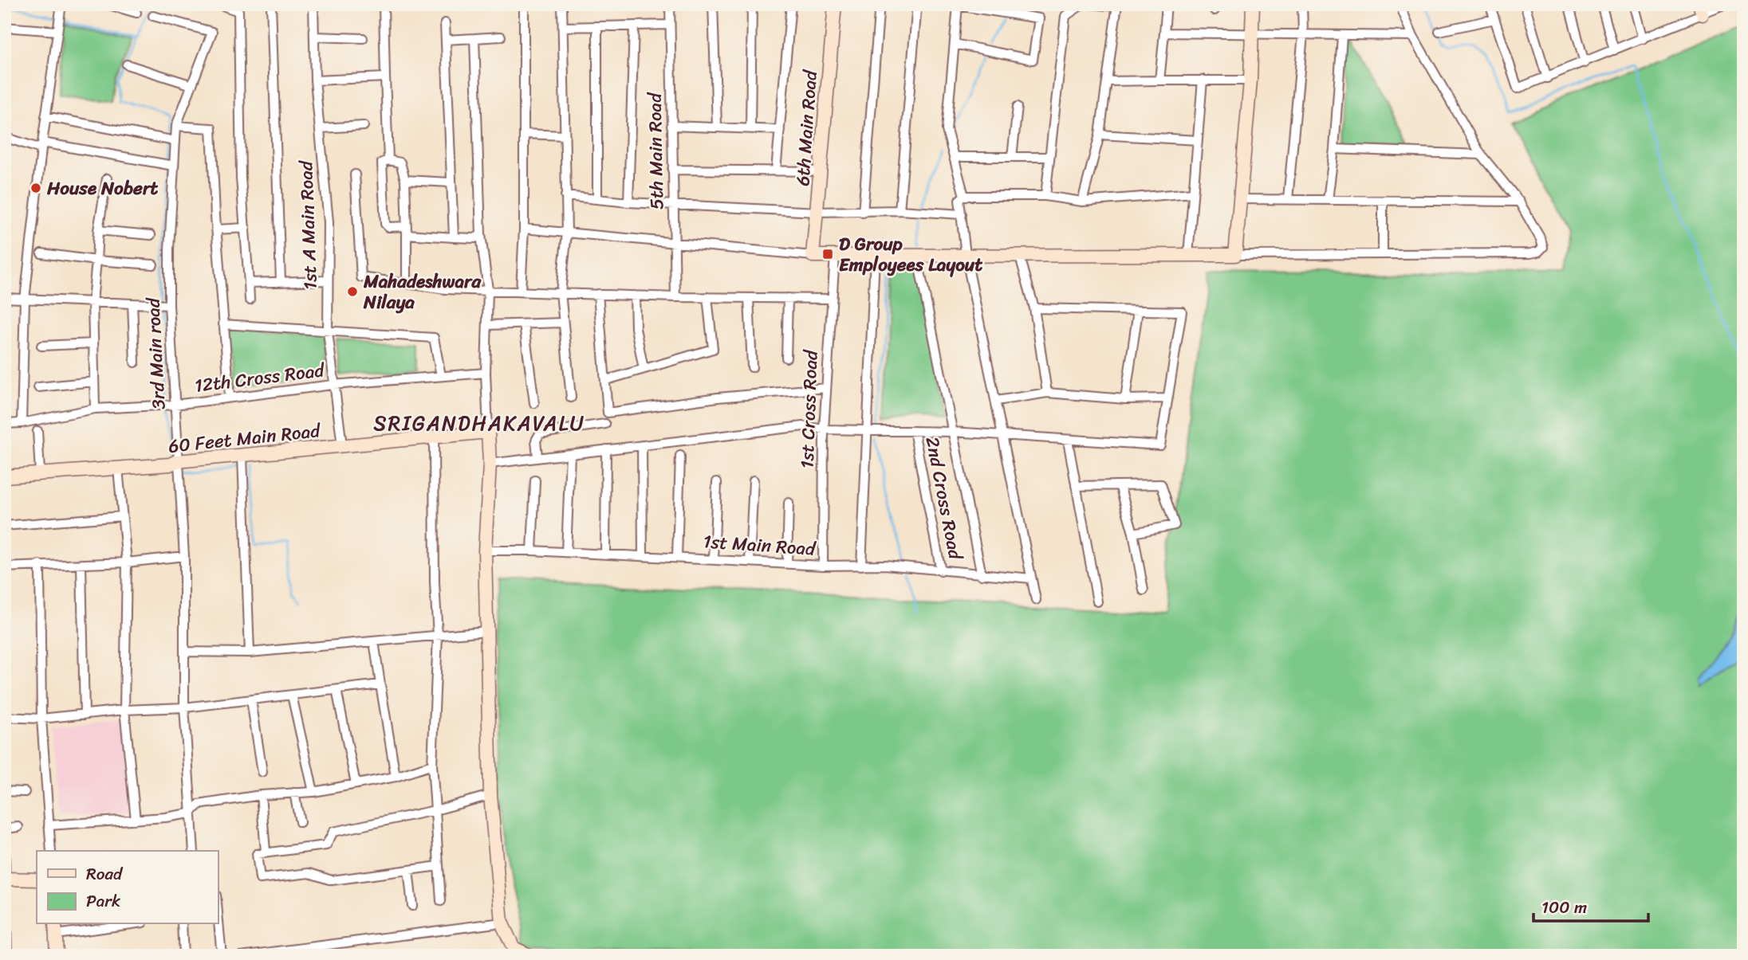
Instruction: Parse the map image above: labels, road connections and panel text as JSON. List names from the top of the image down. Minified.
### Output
{"streets":{"street":["6th Main Road","5th Main Road","1st A Main Road","3rd Main road","12th Cross Road","1st Cross Road","60 Feet Main Road","2nd Cross Road","1st Main Road"]},"crossings":[["1st A Main Road","12th Cross Road"],["1st A Main Road","60 Feet Main Road"],["3rd Main road","12th Cross Road"],["3rd Main road","60 Feet Main Road"],["1st Cross Road","1st Main Road"],["2nd Cross Road","1st Main Road"]],"districts":["SRIGANDHAKAVALU"],"places":{"other":["House Nobert","Mahadeshwara Nilaya"],"transit":["D Group Employees Layout"]},"legend":["Road","Park"],"scale_bar":"100 m"}
